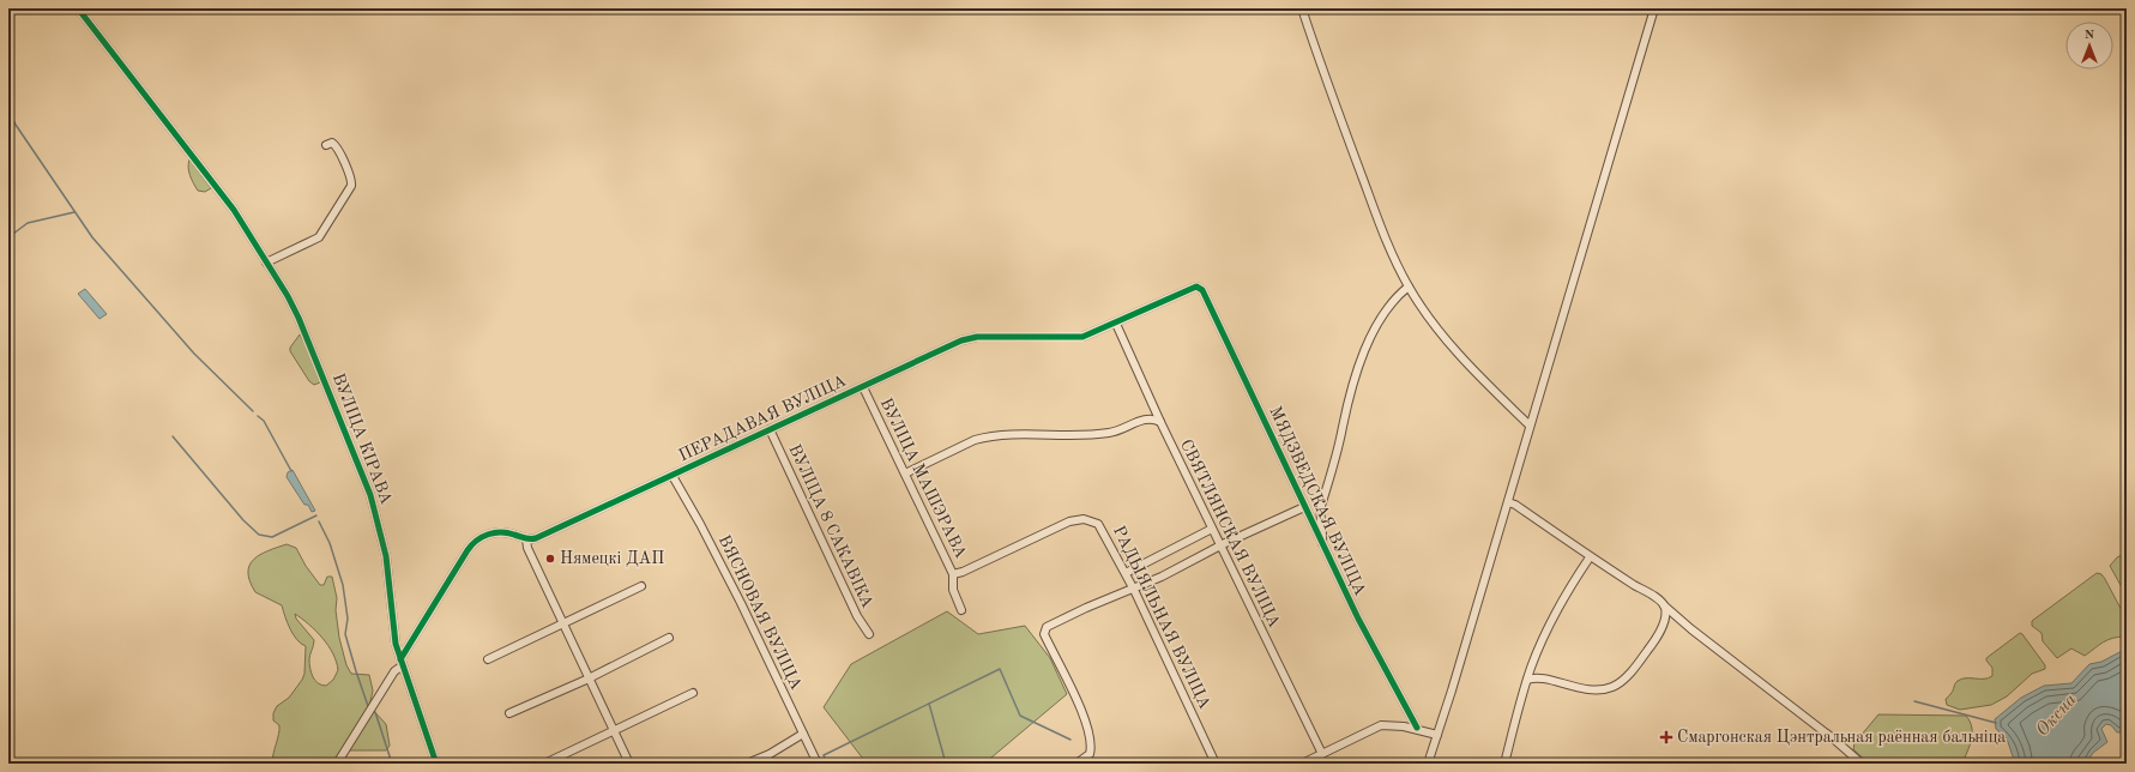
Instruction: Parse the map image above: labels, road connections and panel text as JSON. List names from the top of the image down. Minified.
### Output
{"streets":{"street":["ПЕРАДАВАЯ ВУЛІЦА","ВУЛІЦА КІРАВА","ВУЛІЦА МАШЭРАВА","МЯДЗВЕДСКАЯ ВУЛІЦА","ВУЛІЦА 8 САКАВІКА","СВЯТЛЯНСКАЯ ВУЛІЦА","ВЯСНОВАЯ ВУЛІЦА","РАДЫЯЛЬНАЯ ВУЛІЦА"]},"crossings":[["ПЕРАДАВАЯ ВУЛІЦА","ВУЛІЦА МАШЭРАВА"],["ПЕРАДАВАЯ ВУЛІЦА","МЯДЗВЕДСКАЯ ВУЛІЦА"],["ПЕРАДАВАЯ ВУЛІЦА","ВУЛІЦА 8 САКАВІКА"],["ПЕРАДАВАЯ ВУЛІЦА","СВЯТЛЯНСКАЯ ВУЛІЦА"],["ПЕРАДАВАЯ ВУЛІЦА","ВЯСНОВАЯ ВУЛІЦА"],["ВУЛІЦА МАШЭРАВА","РАДЫЯЛЬНАЯ ВУЛІЦА"]],"water":["Оксна"],"places":{"other":["Нямецкі ДАП"],"health":["Смаргонская Цэнтральная раённая бальніца"]},"north":"top"}
